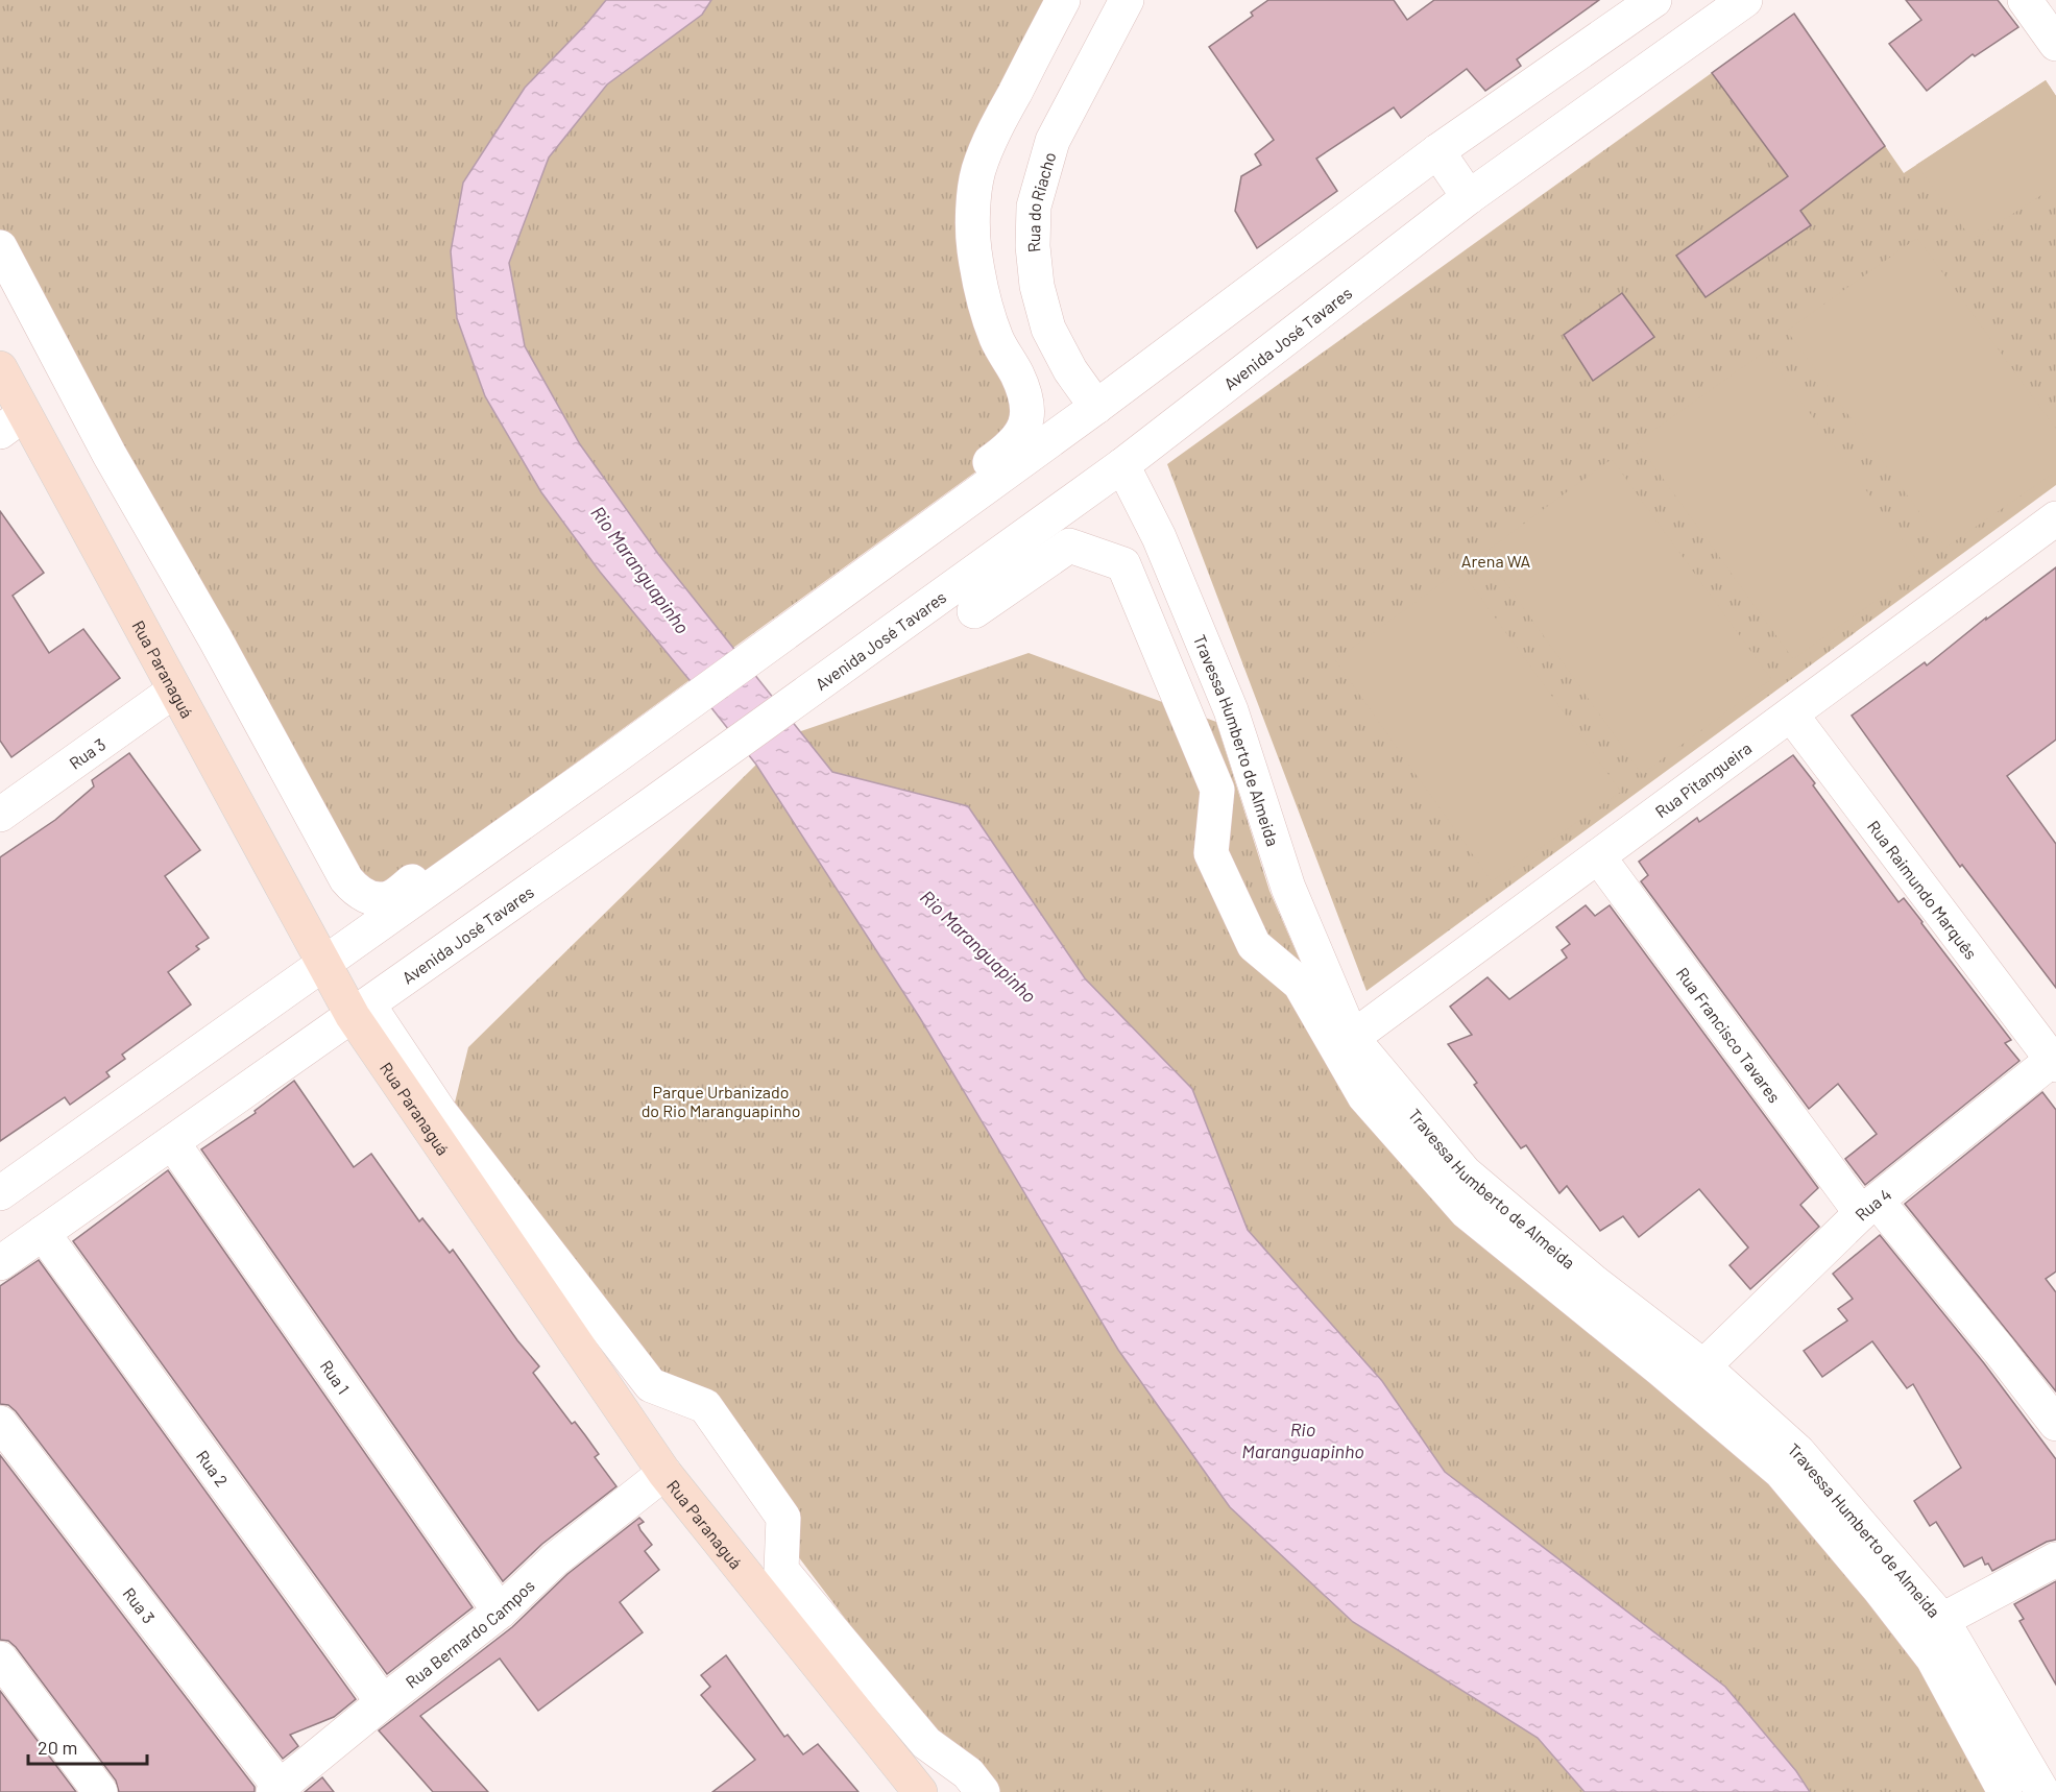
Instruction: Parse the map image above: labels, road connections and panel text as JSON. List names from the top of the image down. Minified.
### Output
{"streets":{"main road":["Rua Paranaguá"],"street":["Rua do Riacho","Avenida José Tavares","Travessa Humberto de Almeida","Rua 3","Rua Pitangueira","Rua Raimundo Marquês","Rua Francisco Tavares","Rua 4","Rua 1","Rua 2","Rua Bernardo Campos"]},"crossings":[["Avenida José Tavares","Rua Paranaguá"],["Avenida José Tavares","Travessa Humberto de Almeida"],["Avenida José Tavares","Rua 1"],["Avenida José Tavares","Rua 2"],["Rua Paranaguá","Rua 3"],["Rua Paranaguá","Rua Bernardo Campos"],["Travessa Humberto de Almeida","Rua Pitangueira"],["Travessa Humberto de Almeida","Rua 4"],["Rua 3","Rua Bernardo Campos"],["Rua Pitangueira","Rua Raimundo Marquês"],["Rua Pitangueira","Rua Francisco Tavares"],["Rua Raimundo Marquês","Rua 4"],["Rua Francisco Tavares","Rua 4"],["Rua 1","Rua Bernardo Campos"],["Rua 2","Rua Bernardo Campos"]],"water":["Rio Maranguapinho"],"parks":["Arena WA","Parque Urbanizado do Rio Maranguapinho"],"scale_bar":"20 m"}
